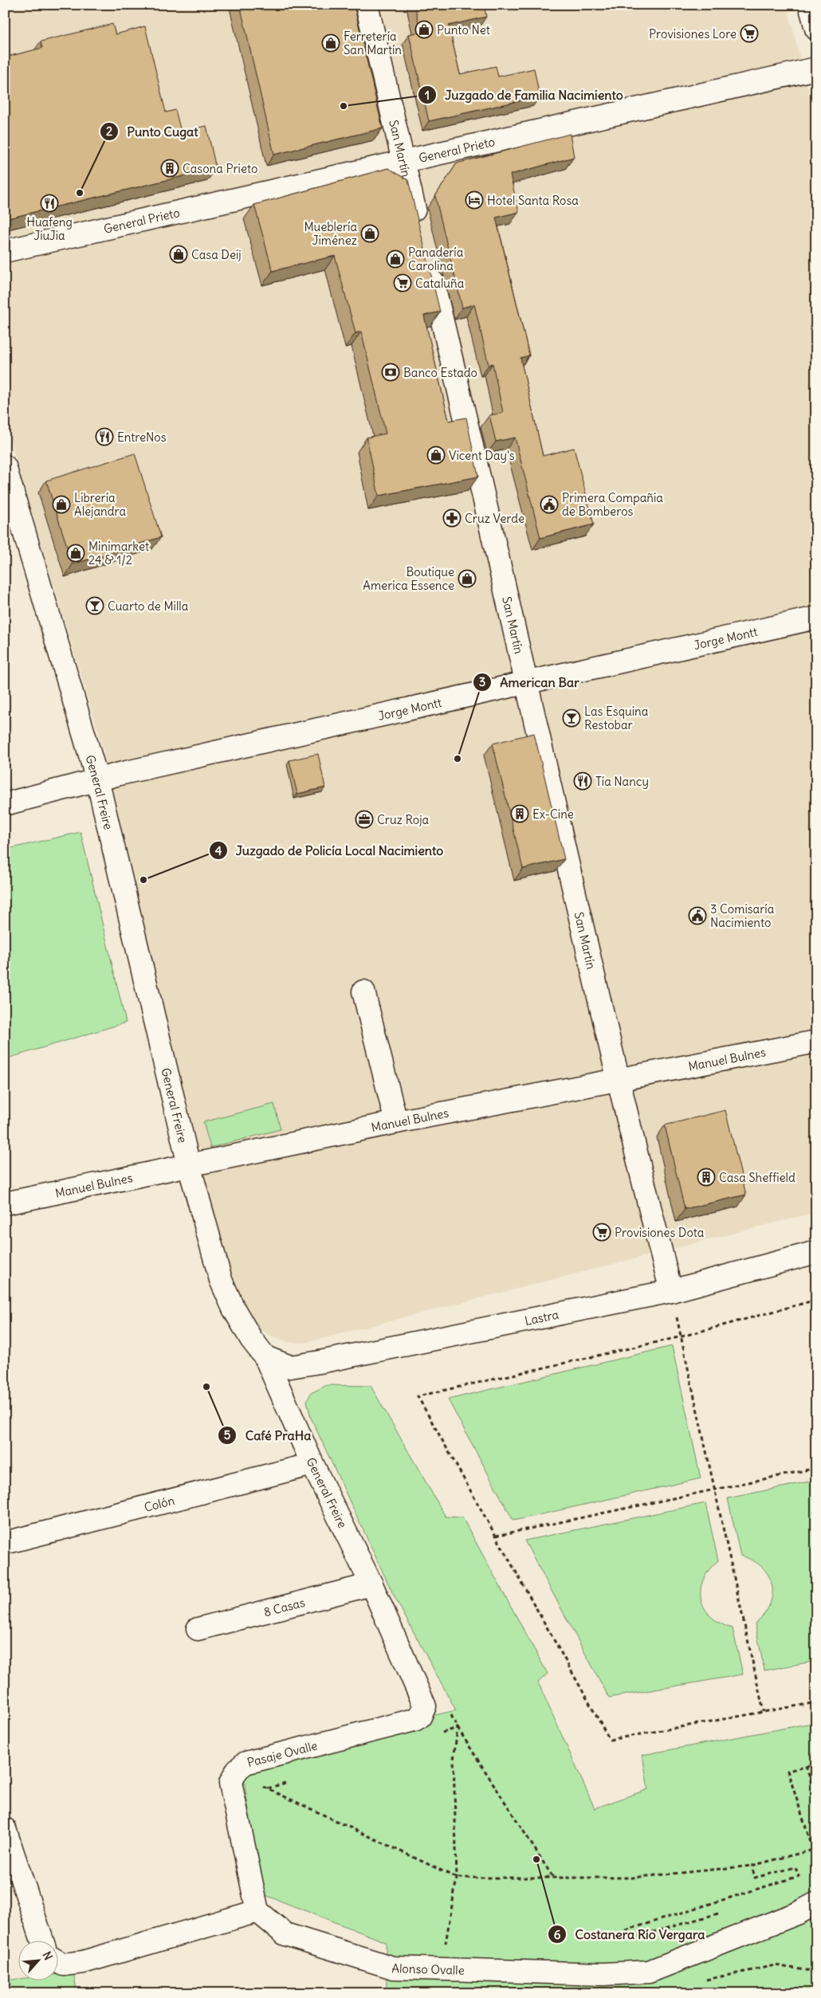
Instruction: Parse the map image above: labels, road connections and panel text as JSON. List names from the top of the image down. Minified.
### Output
{"streets":{"street":["San Martín","General Prieto","Jorge Montt","General Freire","Manuel Bulnes","Lastra","Colón","8 Casas","Pasaje Ovalle","Alonso Ovalle"]},"crossings":[["San Martín","General Prieto"],["San Martín","Jorge Montt"],["San Martín","Manuel Bulnes"],["San Martín","Lastra"],["Jorge Montt","General Freire"],["General Freire","Manuel Bulnes"],["General Freire","Lastra"],["General Freire","Colón"],["General Freire","8 Casas"],["General Freire","Pasaje Ovalle"],["Pasaje Ovalle","Alonso Ovalle"]],"places":{"shop":["Punto Net","Ferretería San Martín","Mueblería Jiménez","Casa Deij","Panadería Carolina","Vicent Day's","Librería Alejandra","Minimarket 24 & 1/2","Boutique America Essence"],"supermarket":["Provisiones Lore","Cataluña","Provisiones Dota"],"other":["Juzgado de Familia Nacimiento","Punto Cugat","American Bar","Juzgado de Policía Local Nacimiento","Café PraHa","Costanera Río Vergara"],"building":["Casona Prieto","Ex-Cine","Casa Sheffield"],"hotel":["Hotel Santa Rosa"],"restaurant":["Huafeng JiuJia","EntreNos","Tía Nancy"],"bank":["Banco Estado"],"public building":["Primera Compañia de Bomberos","3 Comisaría Nacimiento"],"pharmacy":["Cruz Verde"],"bar":["Cuarto de Milla","Las Esquina Restobar"],"office":["Cruz Roja"]},"north":"top right"}
